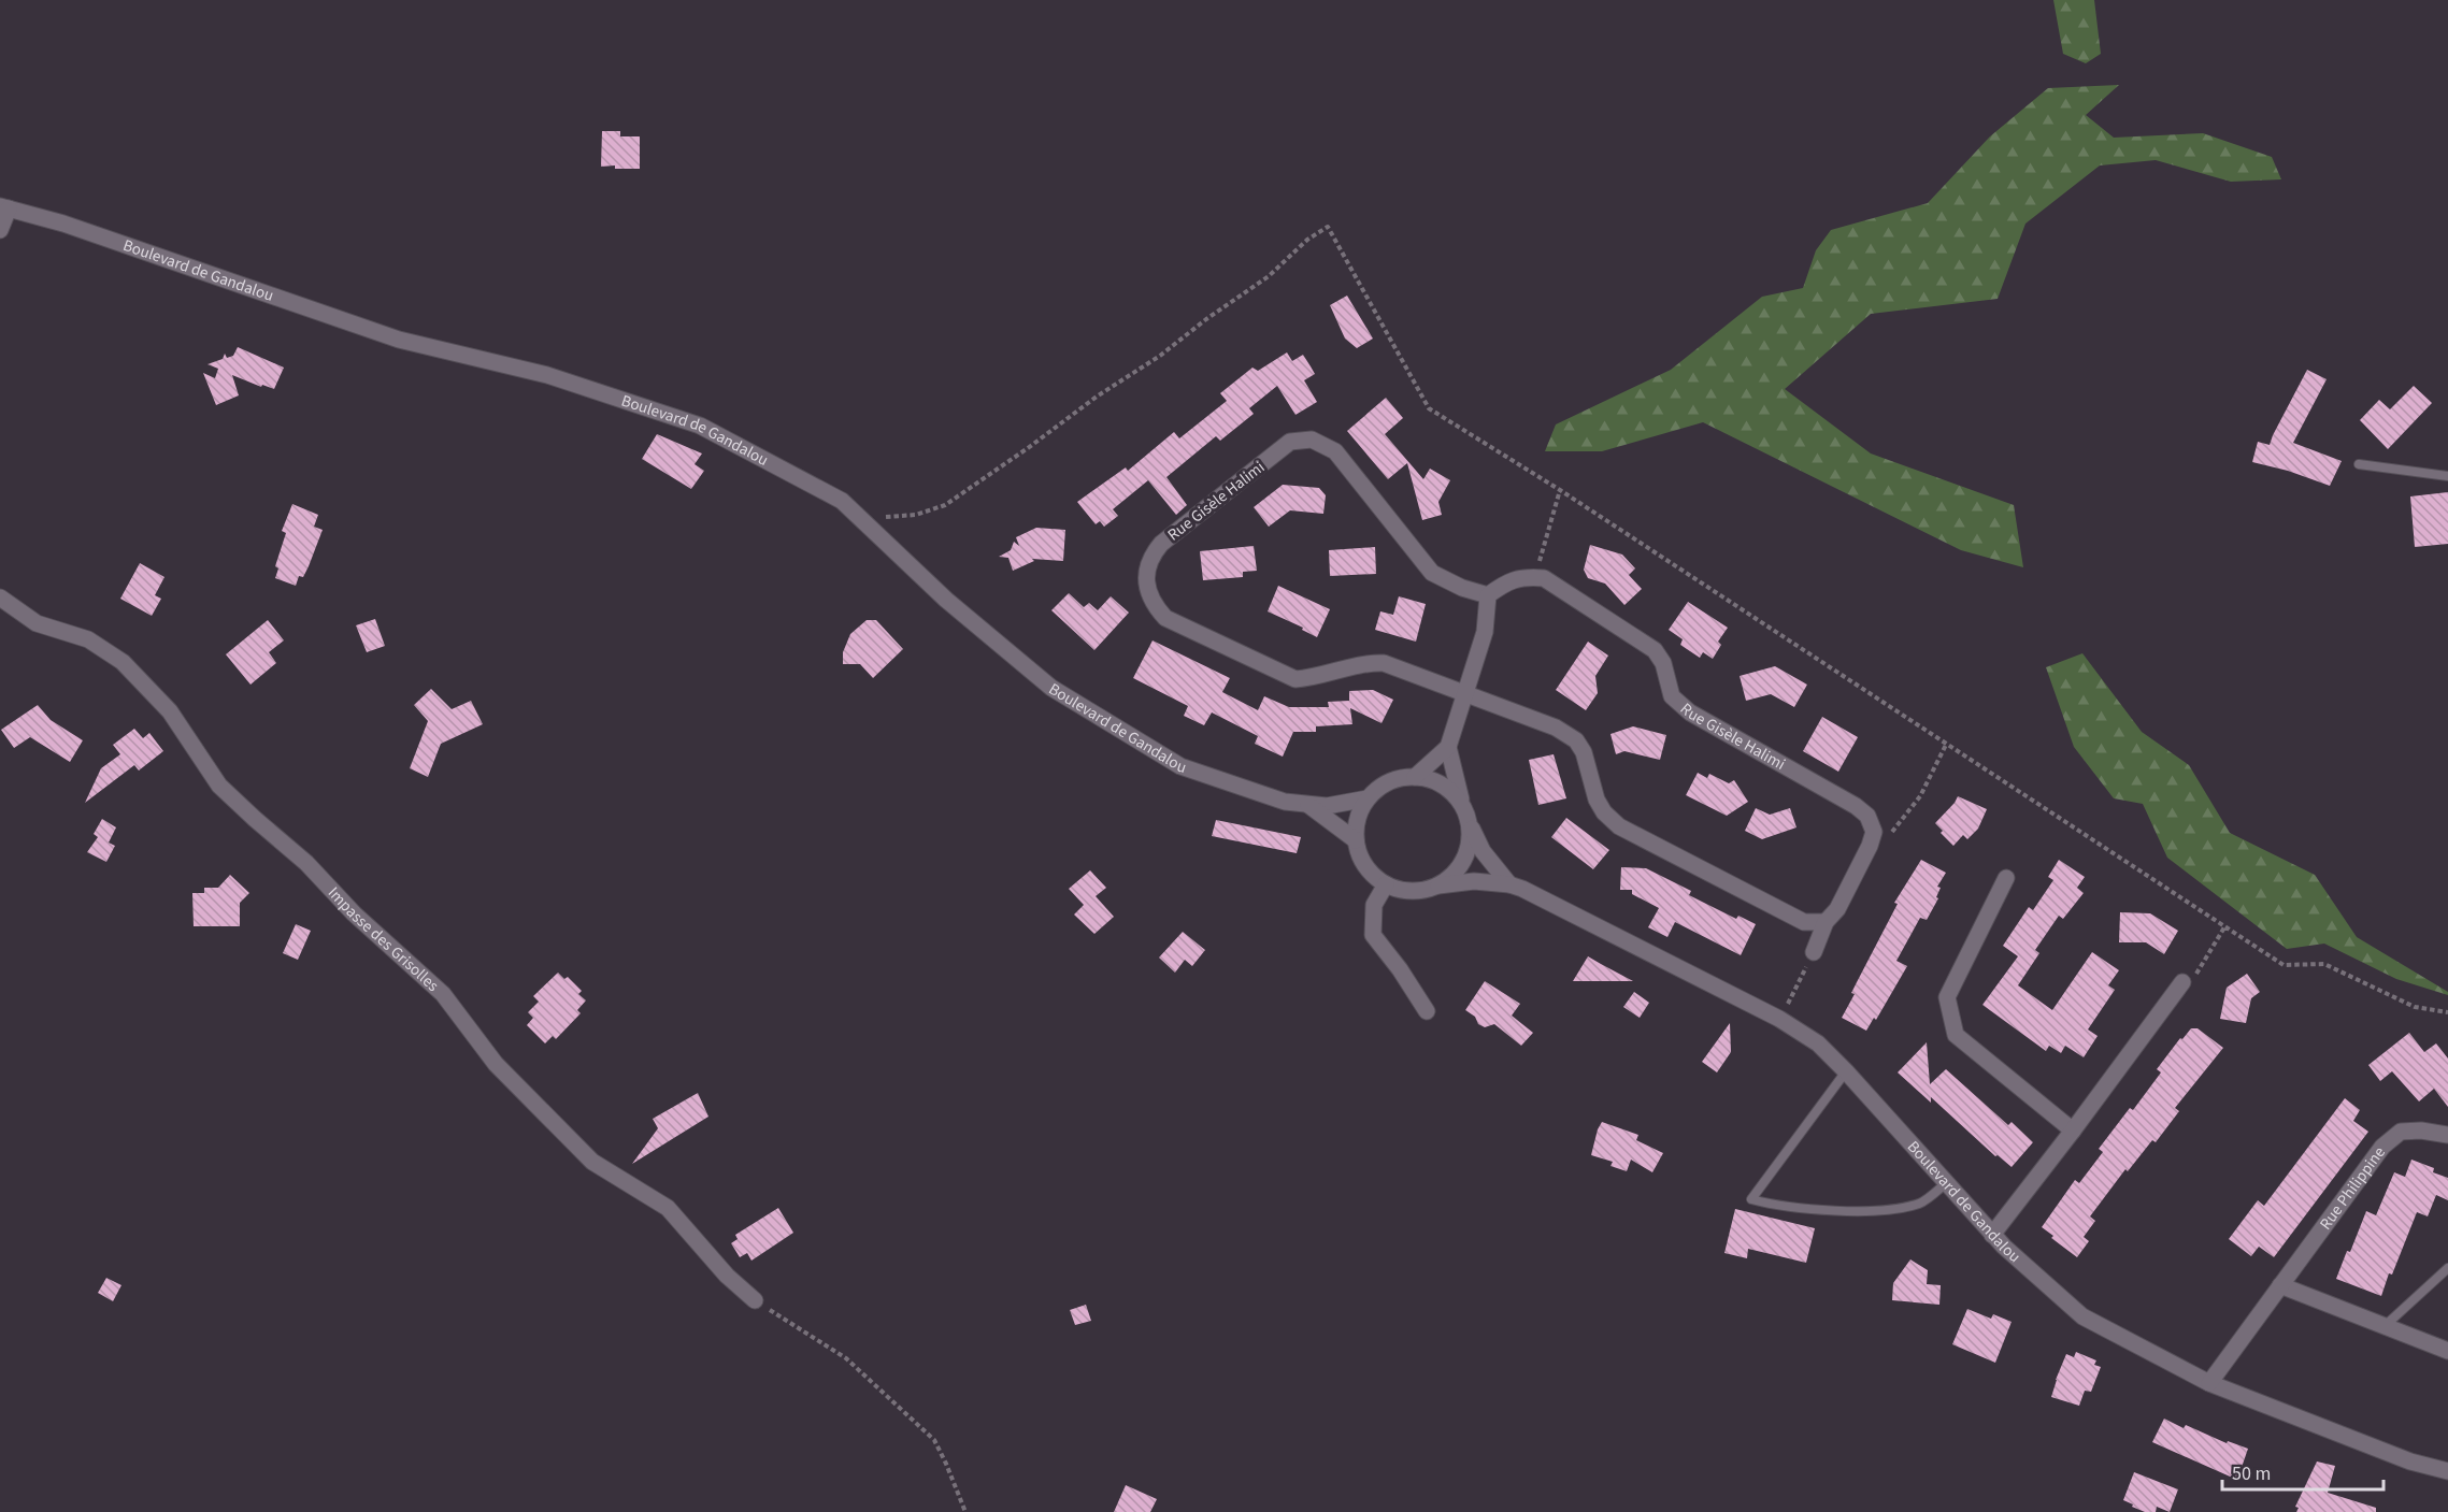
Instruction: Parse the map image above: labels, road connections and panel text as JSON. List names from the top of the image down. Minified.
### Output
{"streets":{"street":["Boulevard de Gandalou","Rue Gisèle Halimi","Impasse des Grisolles","Rue Philippine"]},"crossings":[["Boulevard de Gandalou","Rue Philippine"]],"scale_bar":"50 m"}
